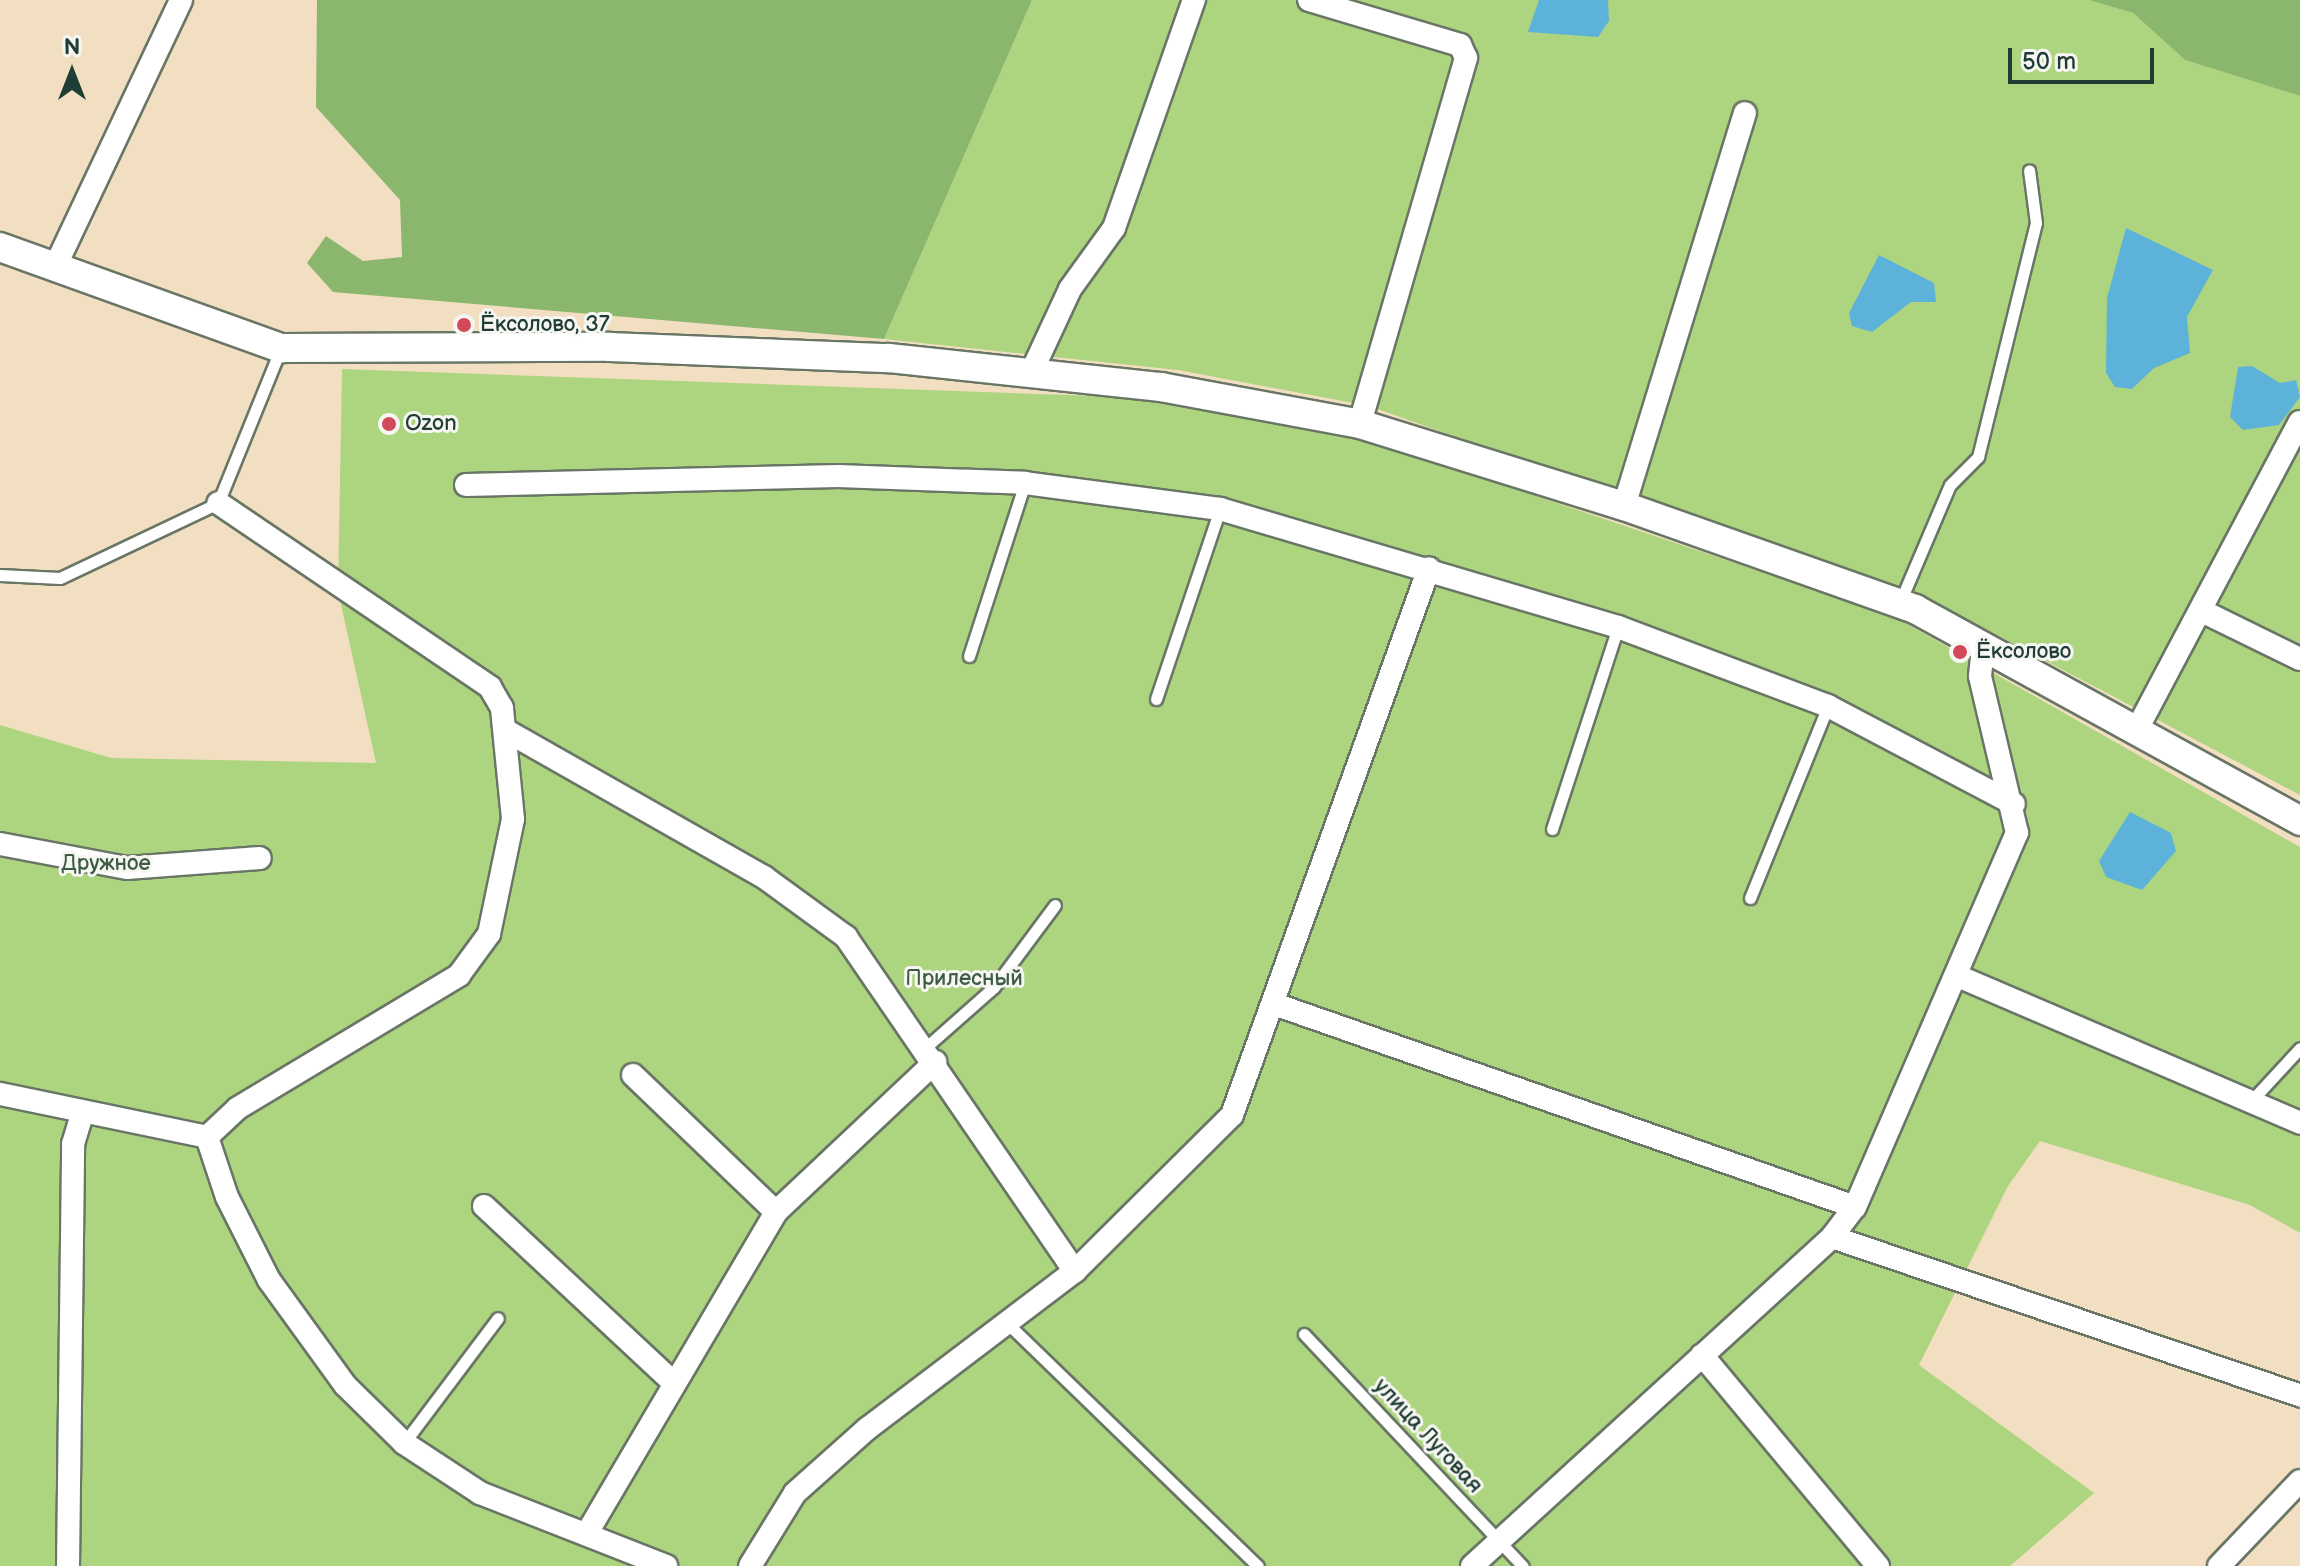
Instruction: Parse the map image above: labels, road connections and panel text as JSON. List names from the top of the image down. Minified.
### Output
{"streets":{"lane":["улица Луговая"]},"parks":["Дружное","Прилесный"],"places":["Ёксолово, 37","Ozon","Ёксолово"],"scale_bar":"50 m","north":"top"}
